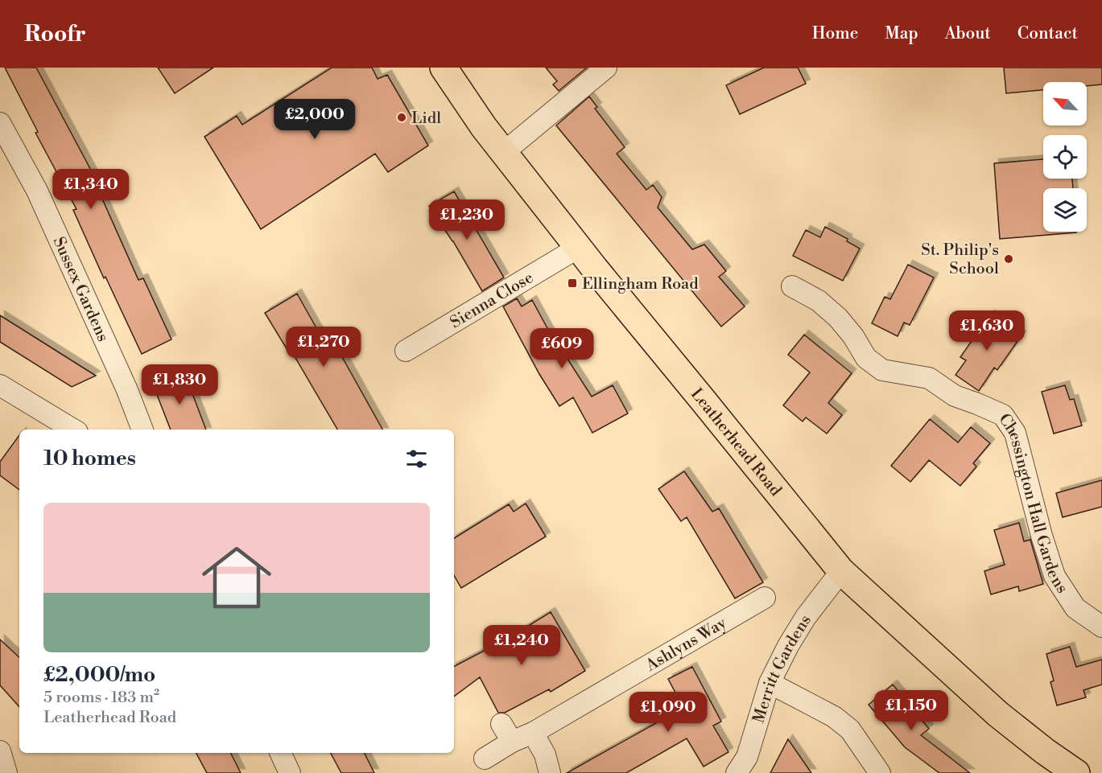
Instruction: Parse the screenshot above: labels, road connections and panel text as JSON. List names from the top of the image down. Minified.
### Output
{"streets":{"highway":["Leatherhead Road"],"street":["Sussex Gardens","Sienna Close","Chessington Hall Gardens","Ashlyns Way","Merritt Gardens"]},"crossings":[["Sienna Close","Leatherhead Road"],["Leatherhead Road","Merritt Gardens"]],"places":{"other":["Lidl","St. Philip's School"],"transit":["Ellingham Road"]},"north":"top left","page":{"header":"Roofr","nav":["Home","Map","About","Contact"],"price":["£2,000","£1,340","£1,230","£1,630","£1,270","£609","£1,830","£1,240","£1,150","£1,090"],"heading":"10 homes","list":[{"name":"£2,000/mo","note":"5 rooms · 183 m² · Leatherhead Road"}]}}
